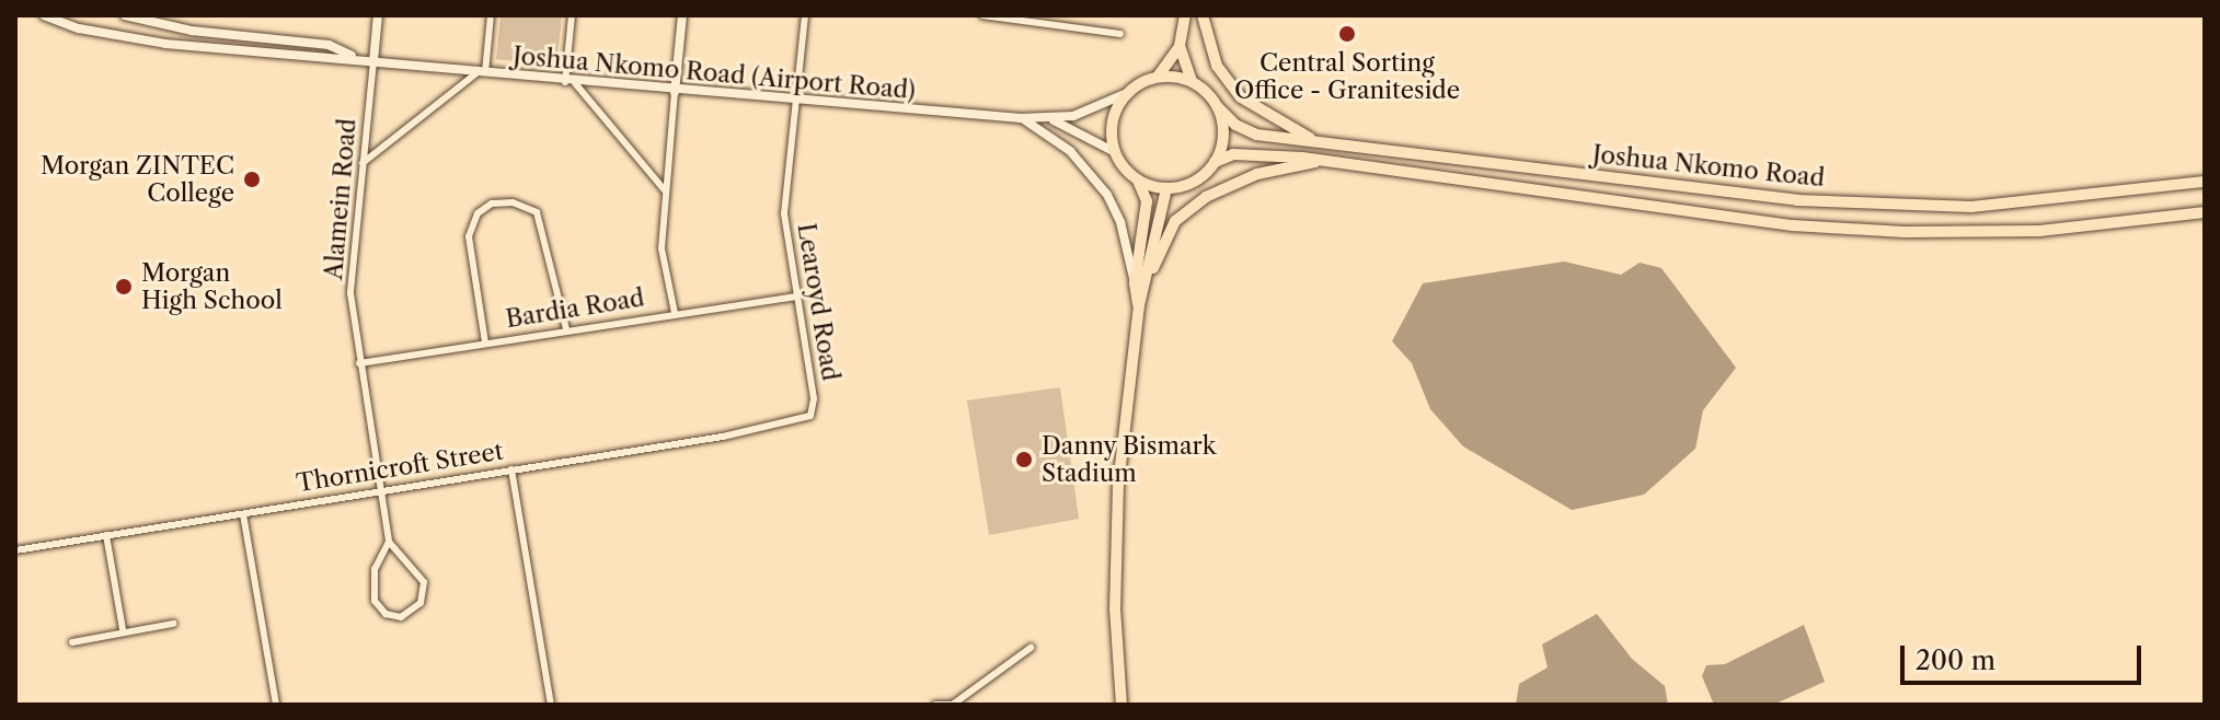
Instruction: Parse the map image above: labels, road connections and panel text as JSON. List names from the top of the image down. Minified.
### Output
{"streets":{"main road":["Joshua Nkomo Road"],"street":["Joshua Nkomo Road (Airport Road)","Alamein Road","Learoyd Road","Bardia Road","Thornicroft Street"]},"crossings":[["Joshua Nkomo Road (Airport Road)","Alamein Road"],["Joshua Nkomo Road (Airport Road)","Learoyd Road"],["Alamein Road","Bardia Road"],["Alamein Road","Thornicroft Street"],["Learoyd Road","Bardia Road"],["Learoyd Road","Thornicroft Street"]],"places":["Central Sorting Office - Graniteside","Morgan ZINTEC College","Morgan High School","Danny Bismark Stadium"],"scale_bar":"200 m"}
